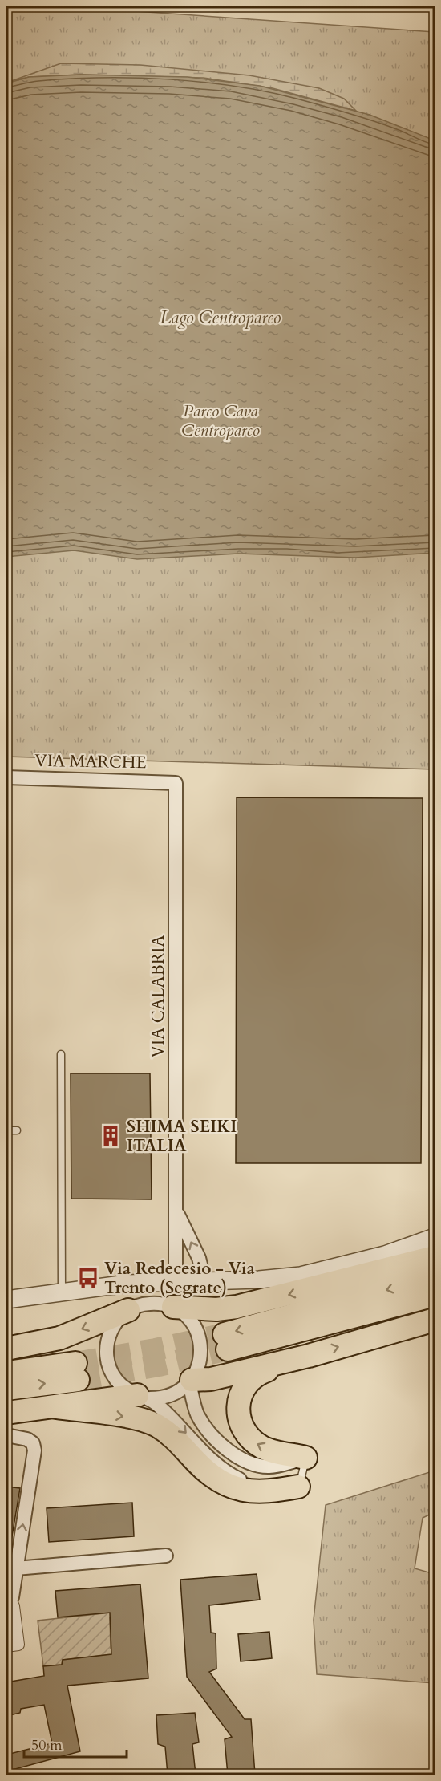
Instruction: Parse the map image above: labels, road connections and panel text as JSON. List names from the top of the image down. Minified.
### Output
{"streets":{"street":["VIA MARCHE","VIA CALABRIA"]},"crossings":[["VIA MARCHE","VIA CALABRIA"]],"water":["Lago Centroparco"],"parks":["Parco Cava Centroparco"],"places":{"building":["SHIMA SEIKI ITALIA"],"bus stop":["Via Redecesio - Via Trento (Segrate)"]},"scale_bar":"50 m"}
